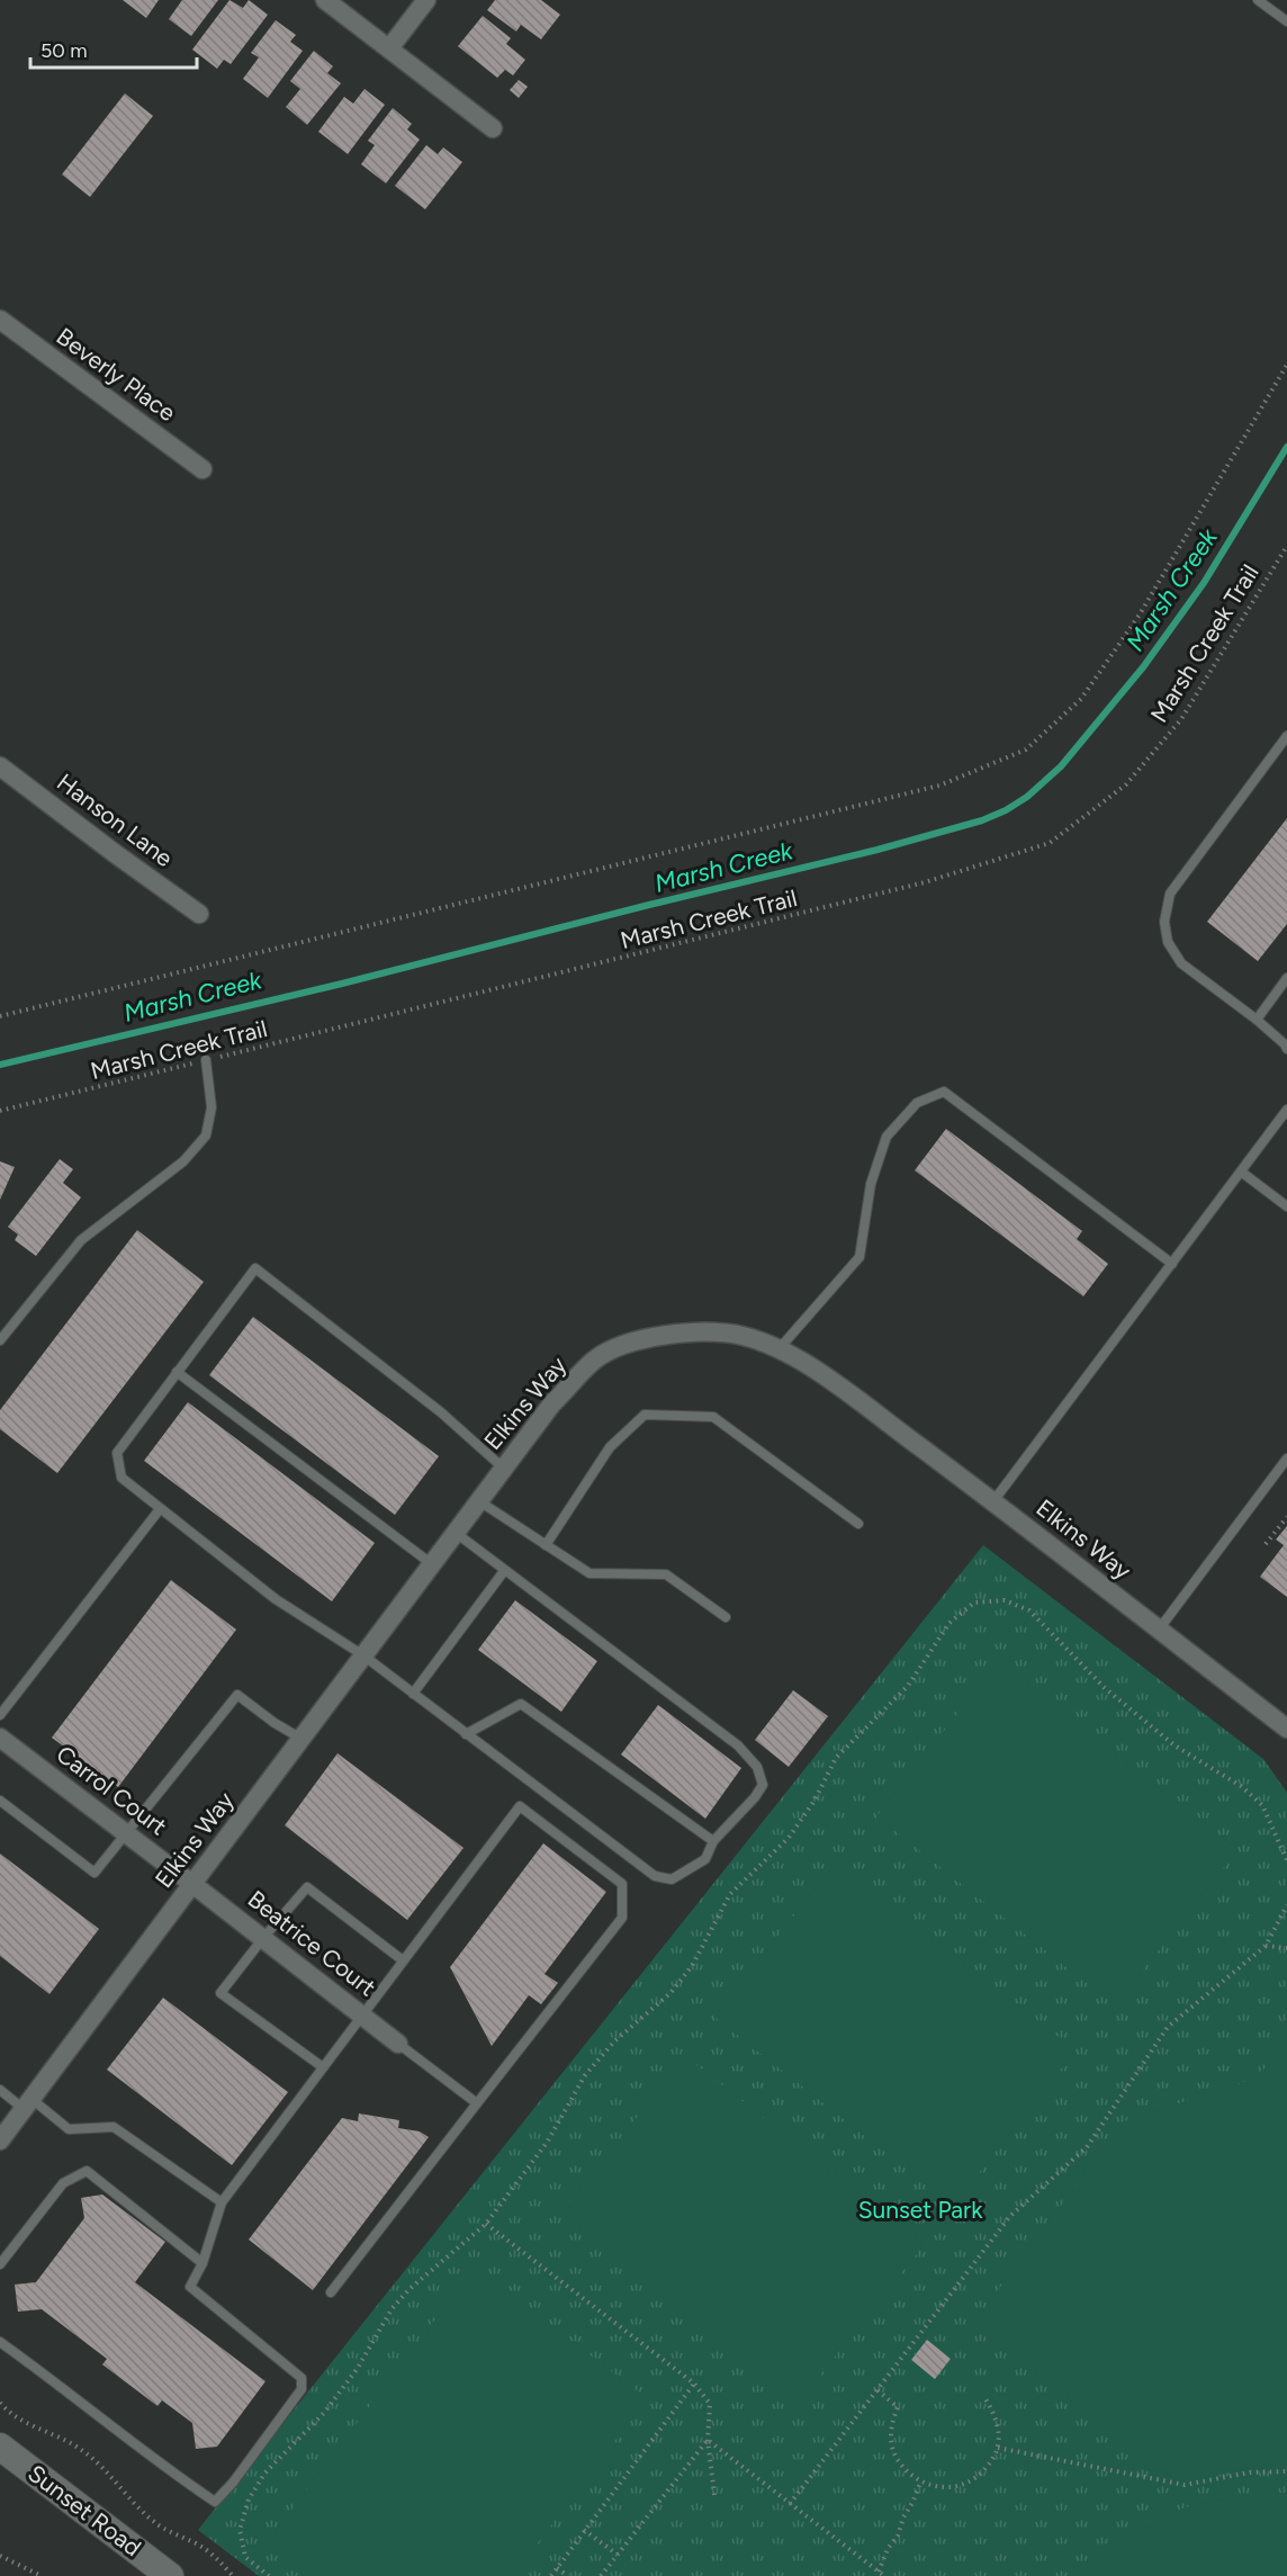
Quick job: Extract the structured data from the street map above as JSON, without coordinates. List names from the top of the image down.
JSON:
{
  "streets": {
    "street": [
      "Beverly Place",
      "Hanson Lane",
      "Elkins Way",
      "Carrol Court",
      "Beatrice Court",
      "Sunset Road"
    ],
    "path": ["Marsh Creek Trail"]
  },
  "crossings": [
    ["Elkins Way", "Carrol Court"],
    ["Elkins Way", "Beatrice Court"],
    ["Carrol Court", "Beatrice Court"]
  ],
  "water": ["Marsh Creek"],
  "parks": ["Sunset Park"],
  "scale_bar": "50 m"
}
